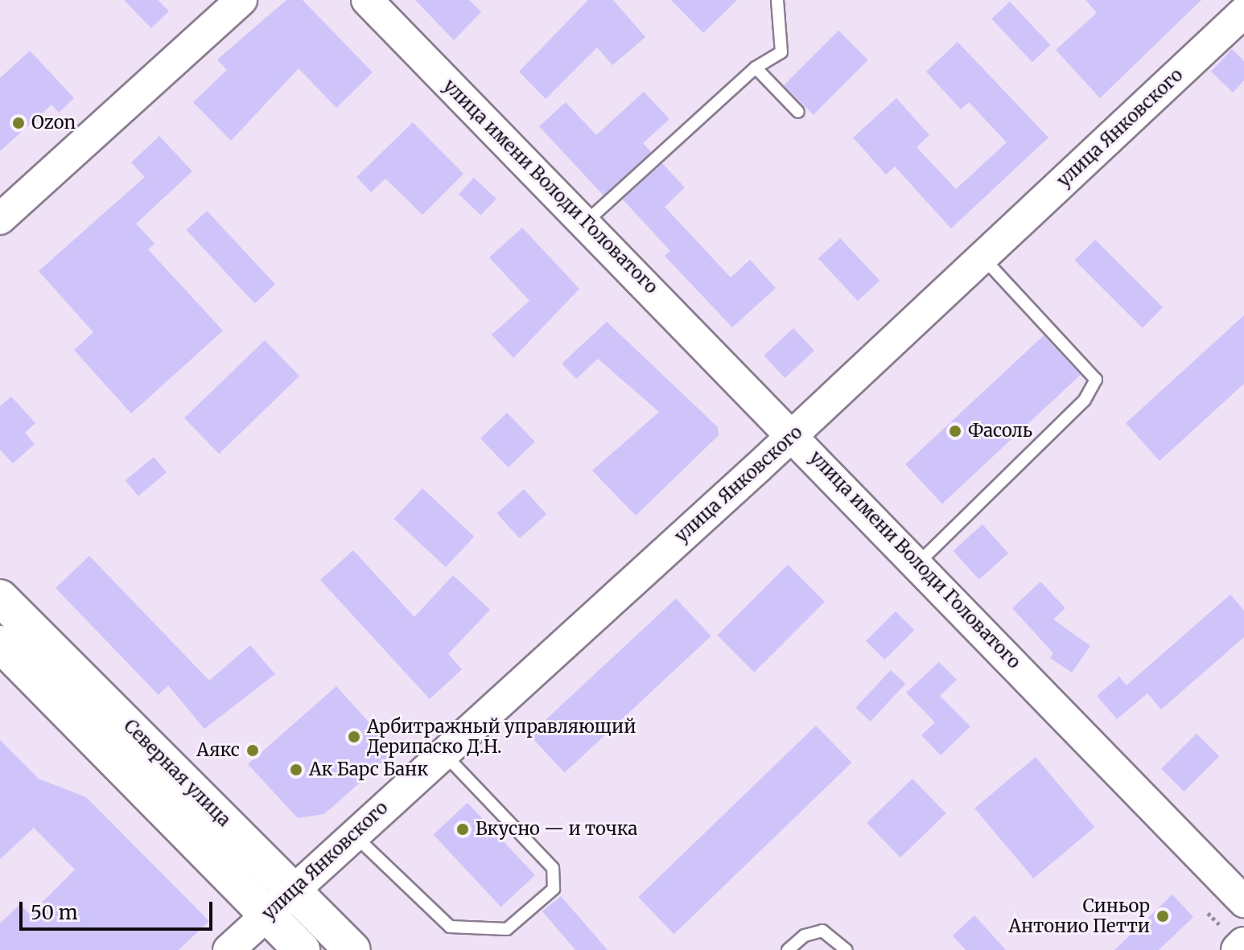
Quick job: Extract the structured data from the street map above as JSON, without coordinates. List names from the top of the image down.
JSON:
{
  "streets": {
    "main road": ["Северная улица"],
    "street": ["улица Янковского", "улица имени Володи Головатого"]
  },
  "crossings": [
    ["улица Янковского", "улица имени Володи Головатого"],
    ["улица Янковского", "Северная улица"]
  ],
  "places": [
    "Ozon",
    "Фасоль",
    "Арбитражный управляющий Дерипаско Д.Н.",
    "Аякс",
    "Ак Барс Банк",
    "Вкусно — и точка",
    "Синьор Антонио Петти"
  ],
  "scale_bar": "50 m"
}
